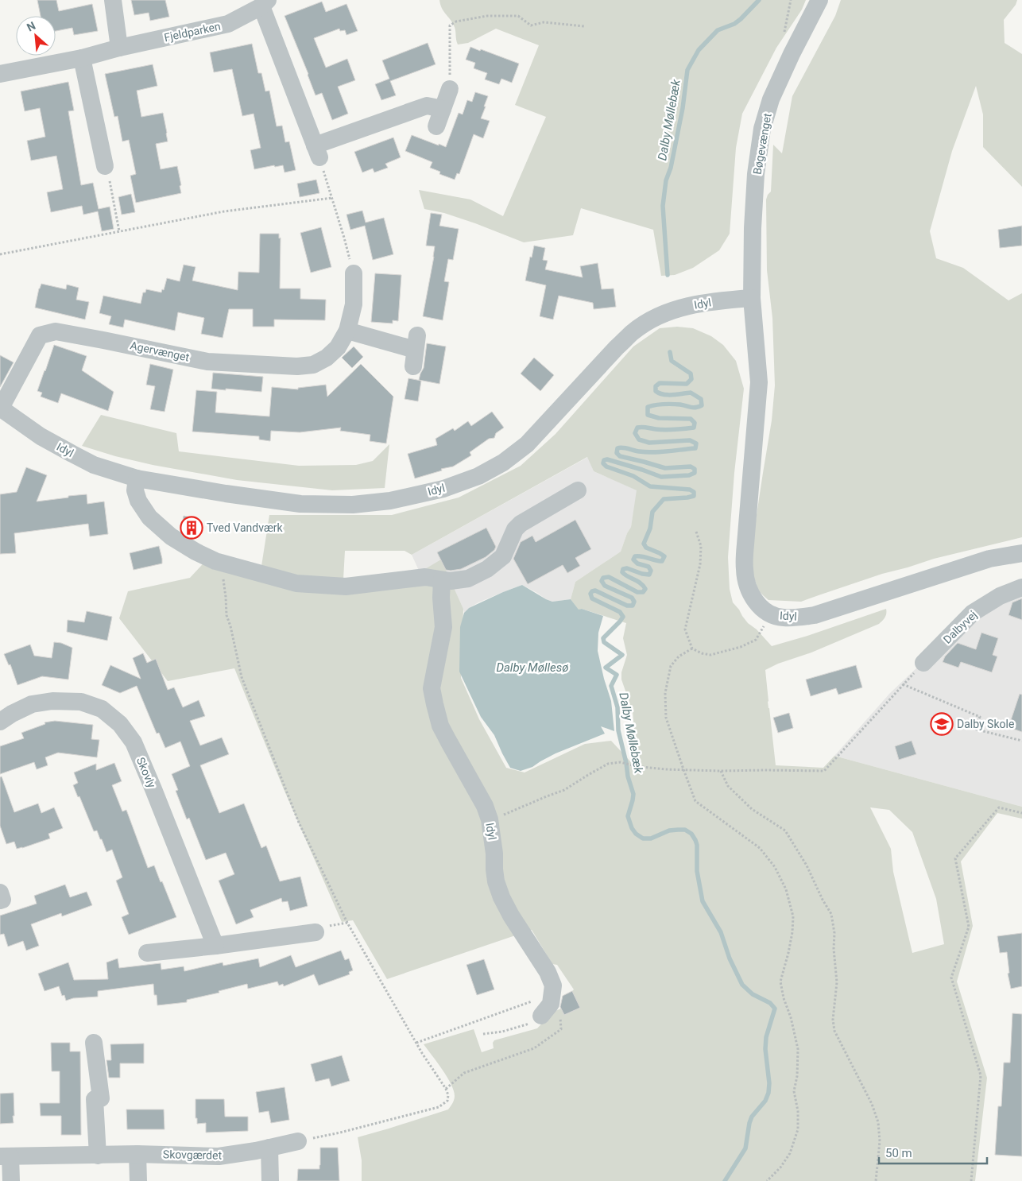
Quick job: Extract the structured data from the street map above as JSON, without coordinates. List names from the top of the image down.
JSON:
{
  "streets": {
    "street": [
      "Fjeldparken",
      "Bøgevænget",
      "Idyl",
      "Agervænget",
      "Dalbyvej",
      "Skovly",
      "Skovgærdet"
    ]
  },
  "crossings": [
    ["Bøgevænget", "Idyl"],
    ["Idyl", "Agervænget"]
  ],
  "water": ["Dalby Møllebæk", "Dalby Møllesø"],
  "places": {
    "building": ["Tved Vandværk"],
    "school or university": ["Dalby Skole"]
  },
  "scale_bar": "50 m",
  "north": "top left"
}
